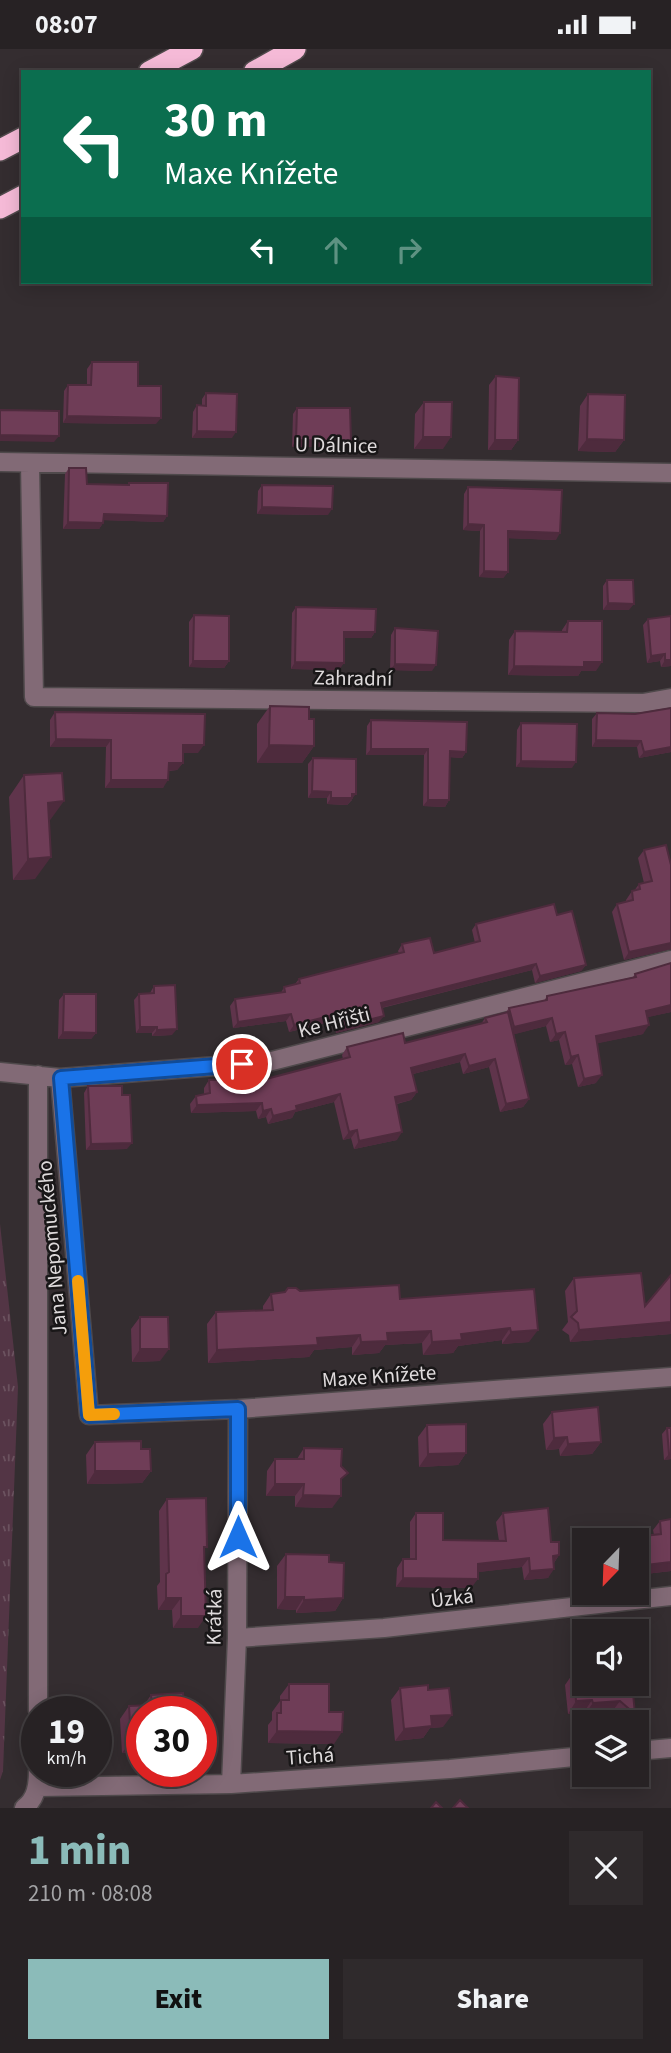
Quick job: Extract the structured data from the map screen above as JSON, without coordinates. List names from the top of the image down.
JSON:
{
  "streets": {
    "street": [
      "U Dálnice",
      "Zahradní",
      "Ke Hřišti",
      "Jana Nepomuckého",
      "Maxe Knížete",
      "Úzká",
      "Krátká",
      "Tichá"
    ]
  },
  "crossings": [
    ["U Dálnice", "Zahradní"],
    ["Ke Hřišti", "Jana Nepomuckého"],
    ["Jana Nepomuckého", "Maxe Knížete"],
    ["Maxe Knížete", "Krátká"],
    ["Úzká", "Krátká"],
    ["Krátká", "Tichá"]
  ],
  "north": "bottom left",
  "page": {
    "status": "08:07",
    "turn": ["30 m", "Maxe Knížete"],
    "speed": "19 km/h",
    "limit": "30",
    "heading": ["1 min", "210 m · 08:08"],
    "buttons": ["Exit", "Share"]
  }
}
